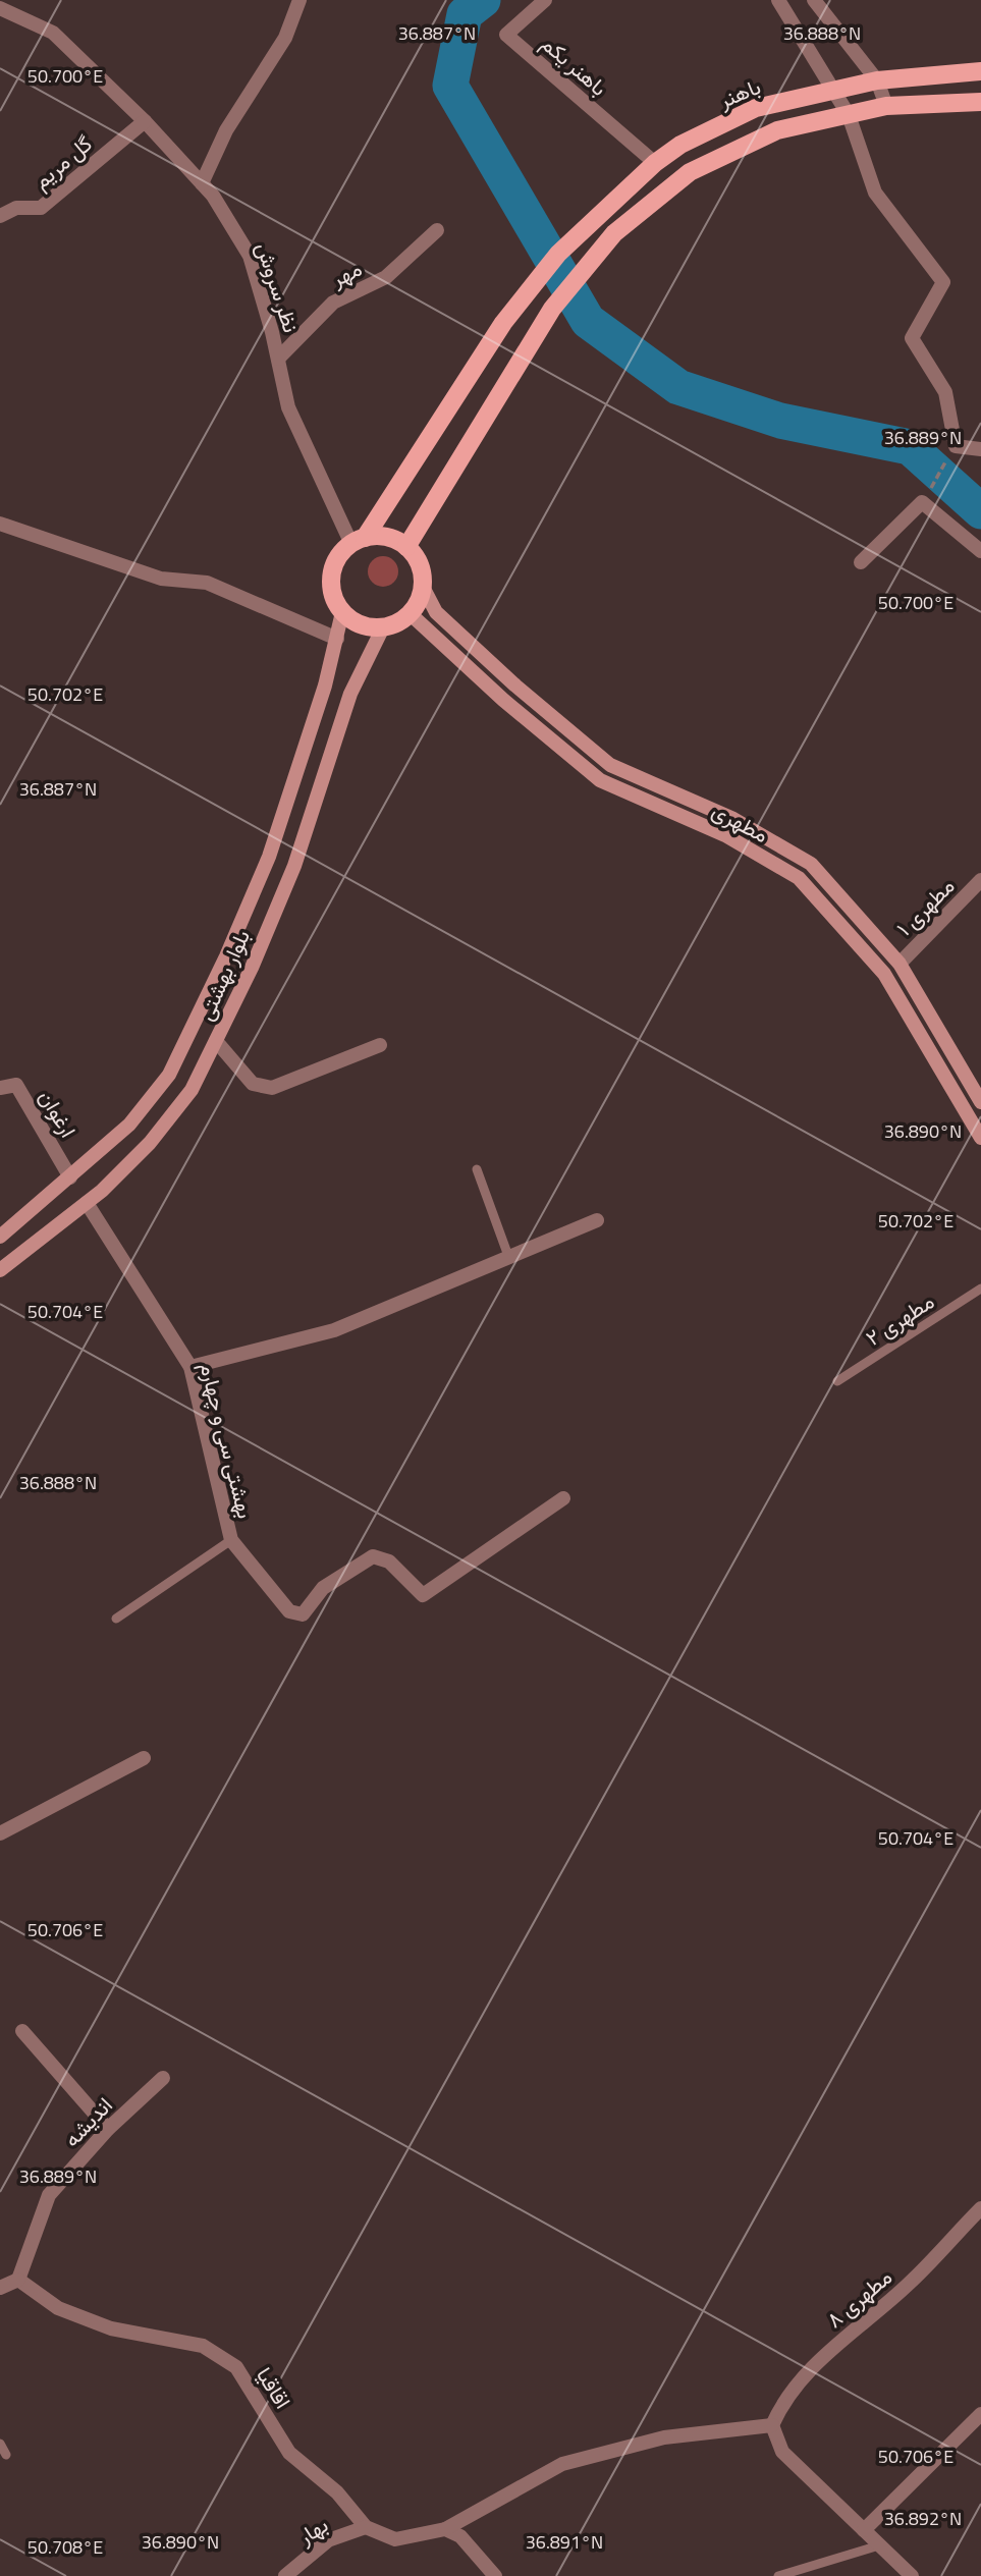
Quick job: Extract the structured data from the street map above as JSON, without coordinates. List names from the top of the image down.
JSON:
{
  "streets": {
    "main road": ["باهنر", "مطهری", "بلوار بهشتی"],
    "street": [
      "باهنر یکم",
      "گل مریم",
      "مهر",
      "نظر سروش",
      "مطهری ۱",
      "ارغوان",
      "بهشتی سی و چهارم",
      "اندیشه",
      "مطهری ۸",
      "اقاقیا",
      "بهار"
    ],
    "lane": ["مطهری ۲"]
  },
  "crossings": [
    ["باهنر یکم", "باهنر"],
    ["باهنر", "نظر سروش"],
    ["باهنر", "مطهری"],
    ["باهنر", "بلوار بهشتی"],
    ["گل مریم", "نظر سروش"],
    ["مهر", "نظر سروش"],
    ["نظر سروش", "مطهری"],
    ["نظر سروش", "بلوار بهشتی"],
    ["مطهری", "مطهری ۱"],
    ["مطهری", "بلوار بهشتی"],
    ["بلوار بهشتی", "ارغوان"],
    ["بلوار بهشتی", "بهشتی سی و چهارم"],
    ["اندیشه", "اقاقیا"],
    ["اقاقیا", "بهار"]
  ],
  "coordinates": [
    "36.887°N",
    "36.888°N",
    "50.700°E",
    "36.889°N",
    "50.702°E",
    "36.890°N",
    "50.704°E",
    "50.706°E",
    "36.892°N",
    "36.891°N",
    "50.708°E"
  ]
}
